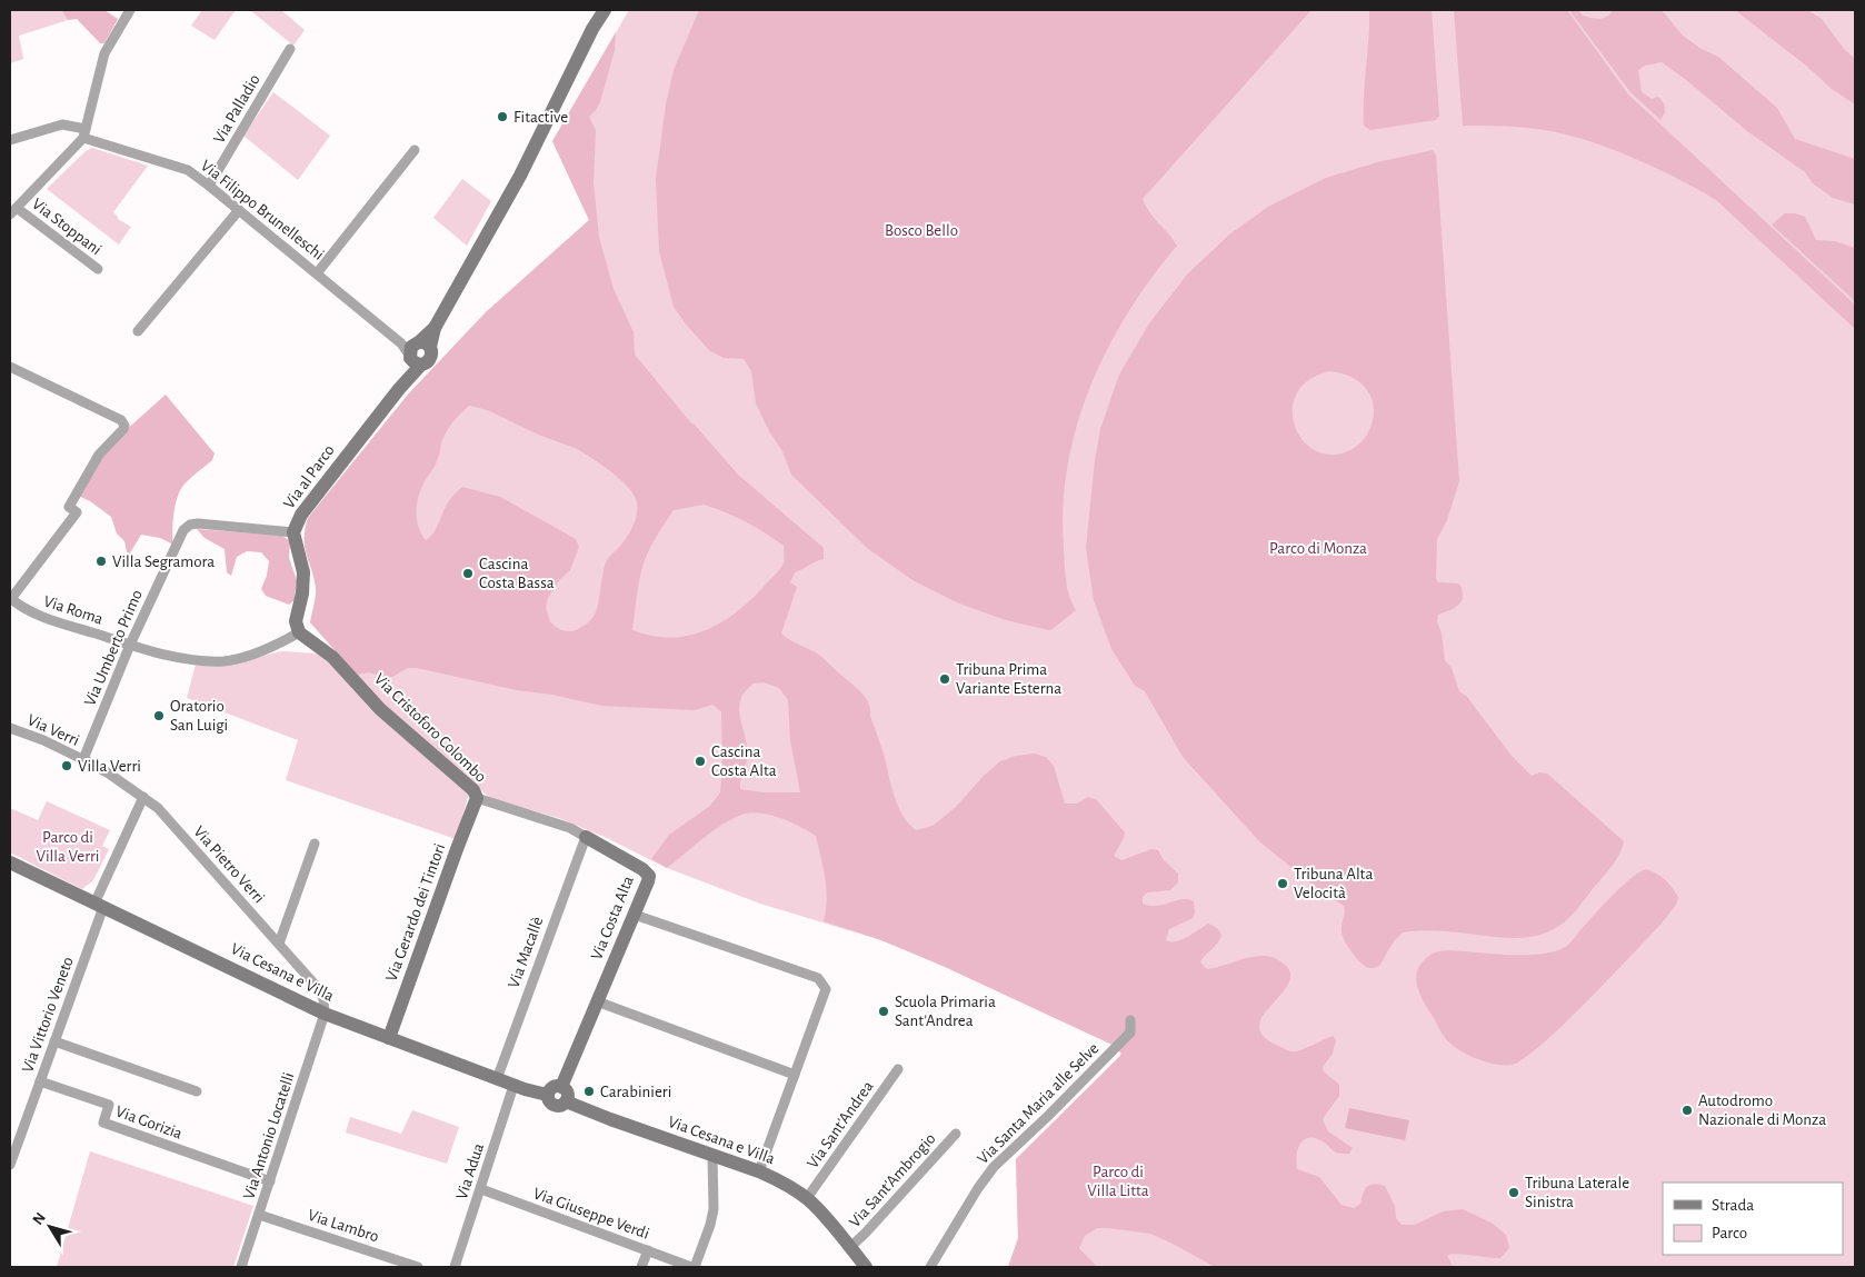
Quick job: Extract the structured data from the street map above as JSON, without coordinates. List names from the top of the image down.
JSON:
{
  "streets": {
    "street": [
      "Via Palladio",
      "Via Filippo Brunelleschi",
      "Via Stoppani",
      "Via al Parco",
      "Via Roma",
      "Via Umberto Primo",
      "Via Cristoforo Colombo",
      "Via Verri",
      "Via Pietro Verri",
      "Via Gerardo dei Tintori",
      "Via Costa Alta",
      "Via Macallè",
      "Via Cesana e Villa",
      "Via Vittorio Veneto",
      "Via Santa Maria alle Selve",
      "Via Gorizia",
      "Via Sant'Andrea",
      "Via Antonio Locatelli",
      "Via Adua",
      "Via Sant'Ambrogio",
      "Via Giuseppe Verdi",
      "Via Lambro"
    ]
  },
  "crossings": [
    ["Via Palladio", "Via Filippo Brunelleschi"],
    ["Via Filippo Brunelleschi", "Via al Parco"],
    ["Via al Parco", "Via Umberto Primo"],
    ["Via al Parco", "Via Cristoforo Colombo"],
    ["Via Roma", "Via Umberto Primo"],
    ["Via Umberto Primo", "Via Verri"],
    ["Via Umberto Primo", "Via Pietro Verri"],
    ["Via Cristoforo Colombo", "Via Gerardo dei Tintori"],
    ["Via Cristoforo Colombo", "Via Costa Alta"],
    ["Via Verri", "Via Pietro Verri"],
    ["Via Pietro Verri", "Via Cesana e Villa"],
    ["Via Pietro Verri", "Via Vittorio Veneto"],
    ["Via Pietro Verri", "Via Antonio Locatelli"],
    ["Via Gerardo dei Tintori", "Via Costa Alta"],
    ["Via Gerardo dei Tintori", "Via Cesana e Villa"],
    ["Via Costa Alta", "Via Macallè"],
    ["Via Costa Alta", "Via Cesana e Villa"],
    ["Via Macallè", "Via Cesana e Villa"],
    ["Via Cesana e Villa", "Via Vittorio Veneto"],
    ["Via Cesana e Villa", "Via Sant'Andrea"],
    ["Via Cesana e Villa", "Via Antonio Locatelli"],
    ["Via Cesana e Villa", "Via Adua"],
    ["Via Cesana e Villa", "Via Sant'Ambrogio"],
    ["Via Vittorio Veneto", "Via Gorizia"],
    ["Via Gorizia", "Via Antonio Locatelli"],
    ["Via Antonio Locatelli", "Via Lambro"],
    ["Via Adua", "Via Giuseppe Verdi"]
  ],
  "parks": [
    "Bosco Bello",
    "Parco di Monza",
    "Parco di Villa Verri",
    "Parco di Villa Litta"
  ],
  "places": [
    "Fitactive",
    "Villa Segramora",
    "Cascina Costa Bassa",
    "Tribuna Prima Variante Esterna",
    "Oratorio San Luigi",
    "Cascina Costa Alta",
    "Villa Verri",
    "Tribuna Alta Velocità",
    "Scuola Primaria Sant'Andrea",
    "Carabinieri",
    "Autodromo Nazionale di Monza",
    "Tribuna Laterale Sinistra"
  ],
  "legend": ["Strada", "Parco"],
  "north": "top left"
}
